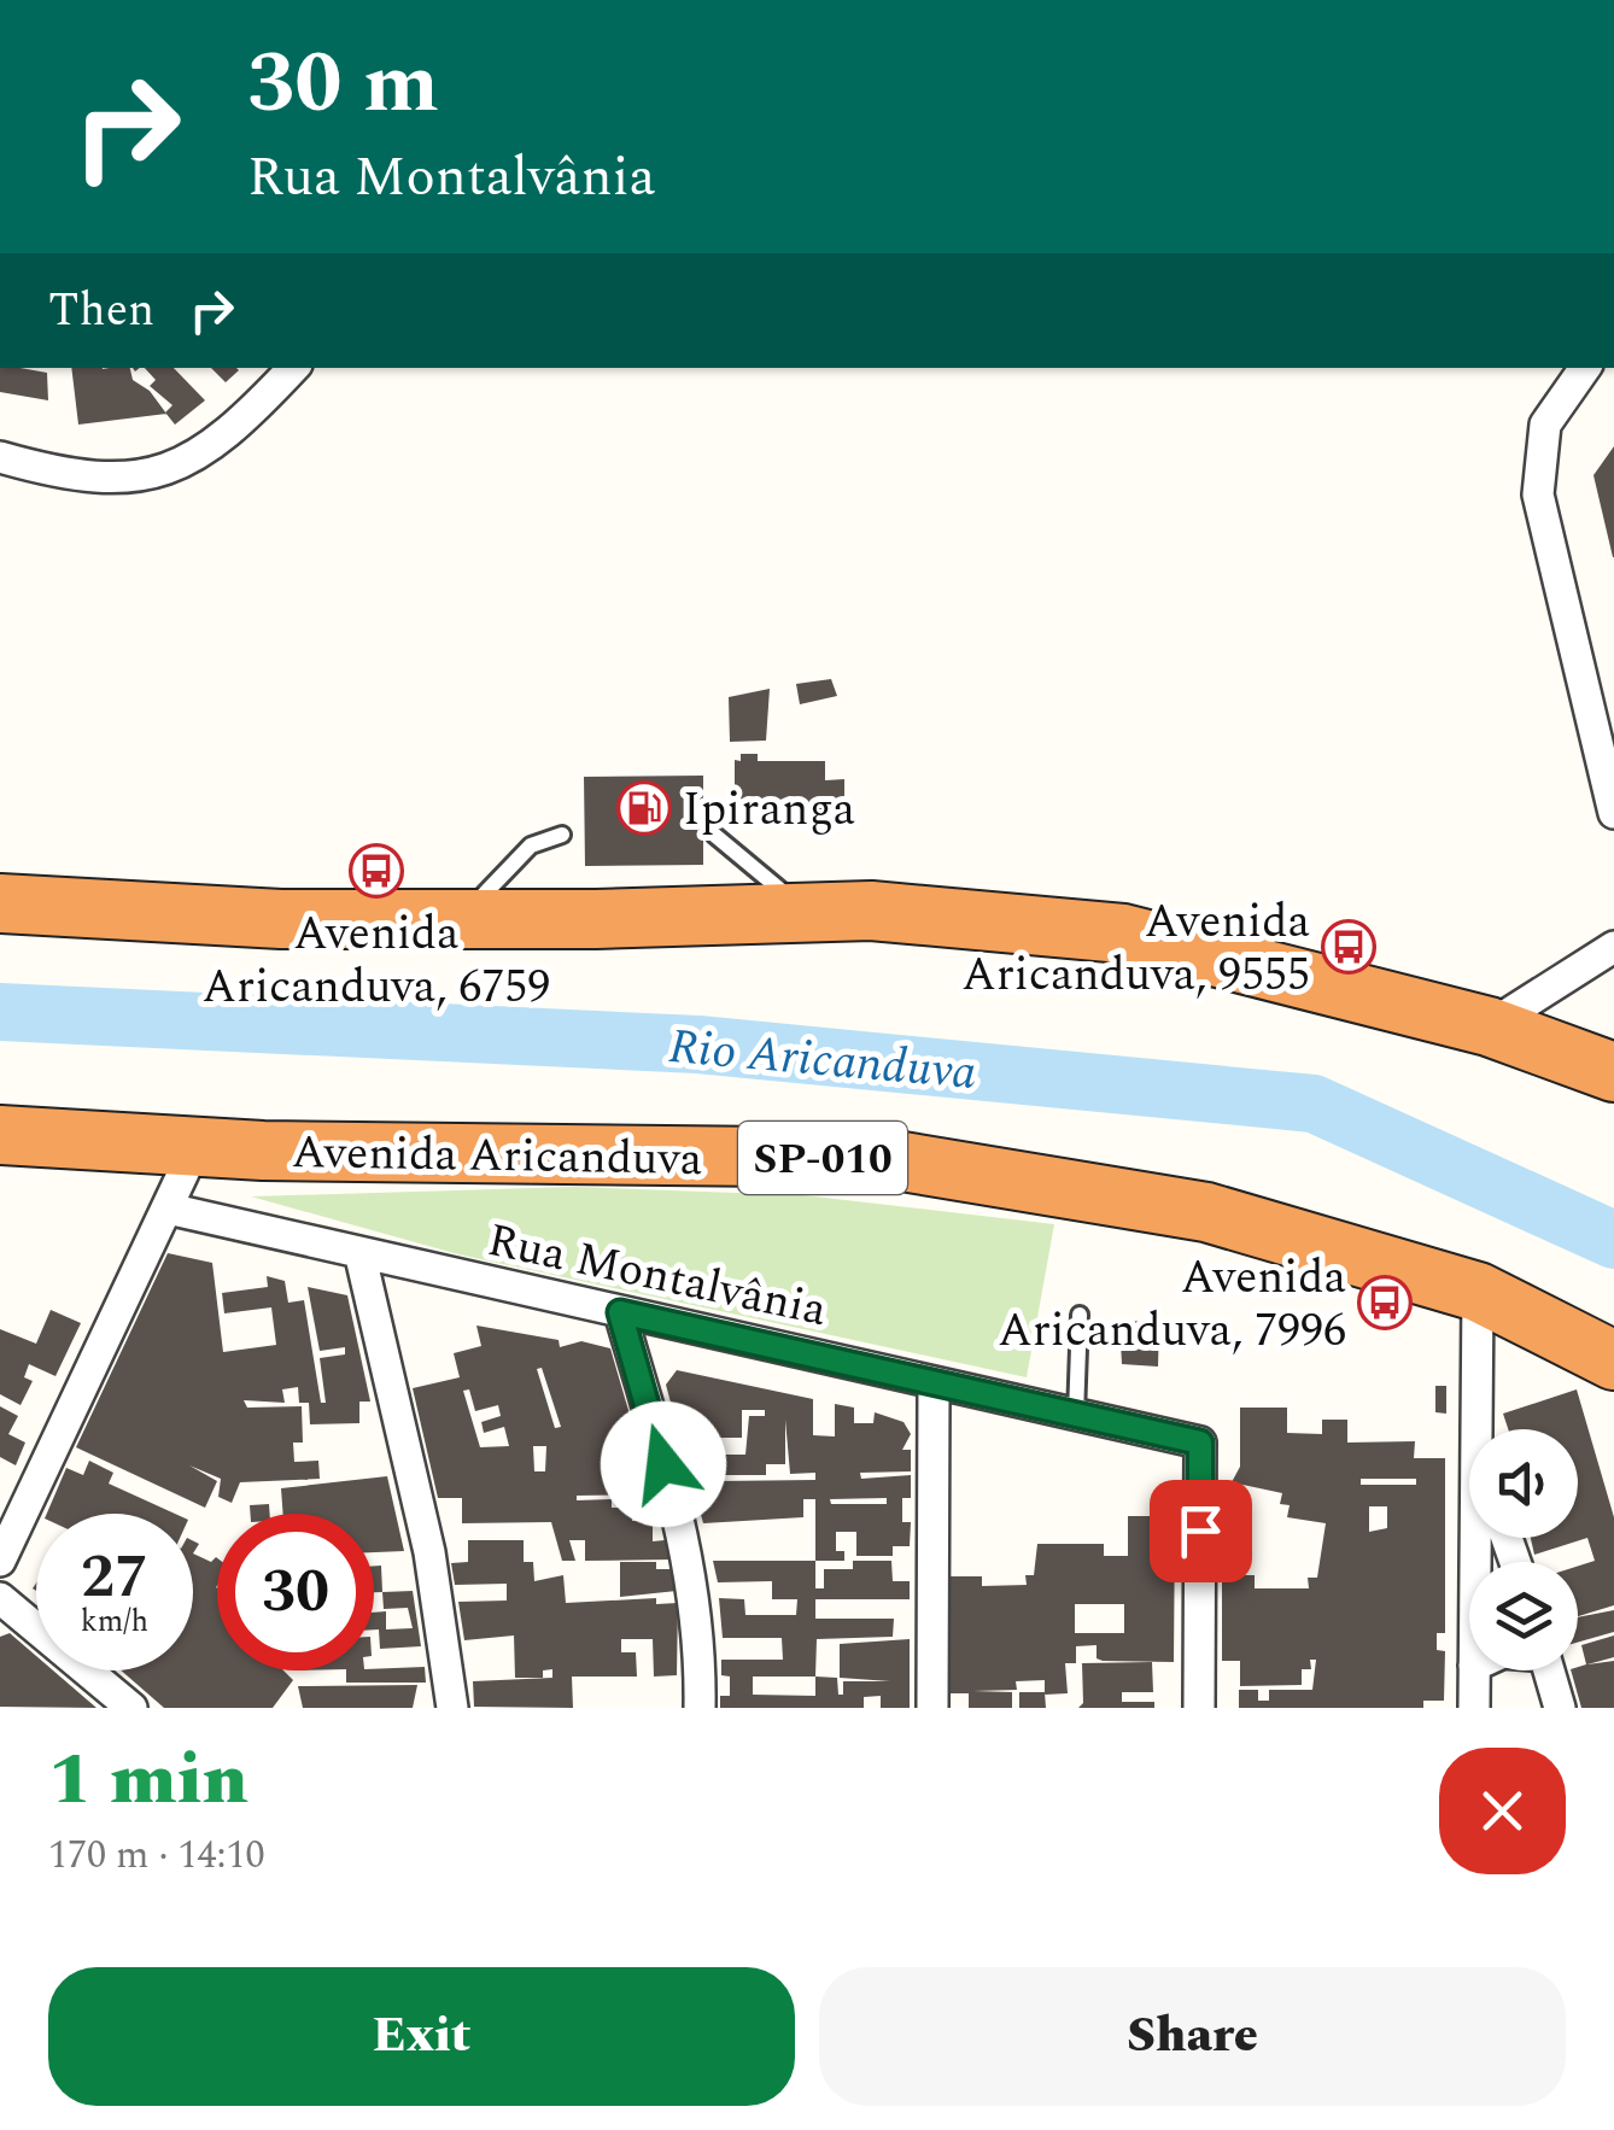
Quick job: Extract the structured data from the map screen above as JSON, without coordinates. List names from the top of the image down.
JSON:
{
  "streets": {
    "highway": ["Avenida Aricanduva", "SP-010"],
    "street": ["Rua Montalvânia"]
  },
  "water": ["Rio Aricanduva"],
  "places": {
    "fuel station": ["Ipiranga"],
    "bus stop": ["Avenida Aricanduva, 6759", "Avenida Aricanduva, 9555", "Avenida Aricanduva, 7996"]
  },
  "page": {
    "turn": ["30 m", "Rua Montalvânia"],
    "then": "Then",
    "speed": "27 km/h",
    "limit": "30",
    "heading": ["1 min", "170 m · 14:10"],
    "buttons": ["Exit", "Share"]
  }
}
